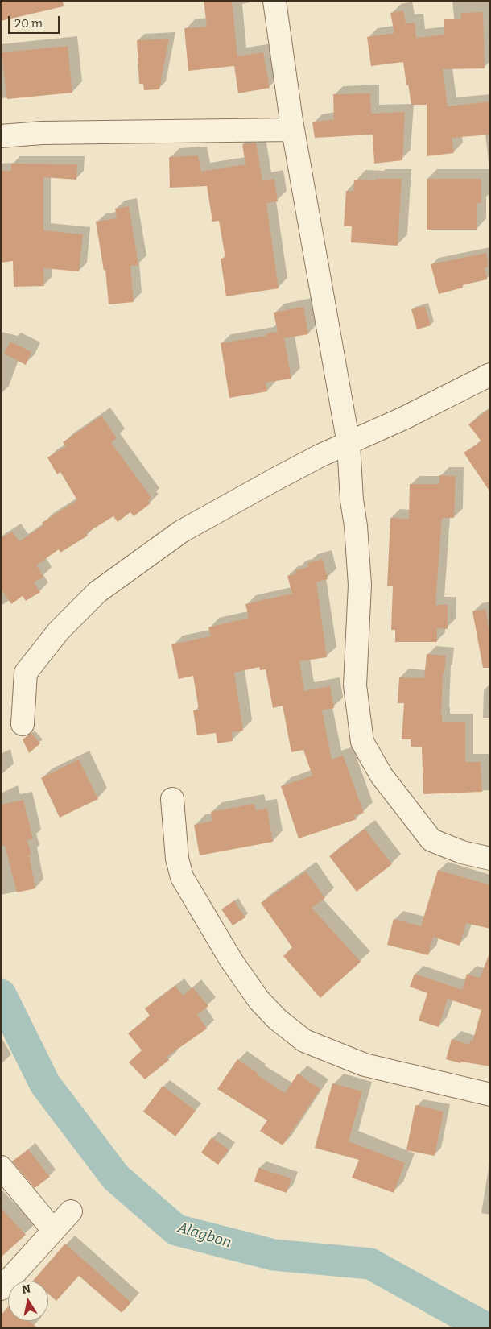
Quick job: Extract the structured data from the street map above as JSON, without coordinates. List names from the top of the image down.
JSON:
{
  "water": ["Alagbon"],
  "scale_bar": "20 m",
  "north": "top"
}
